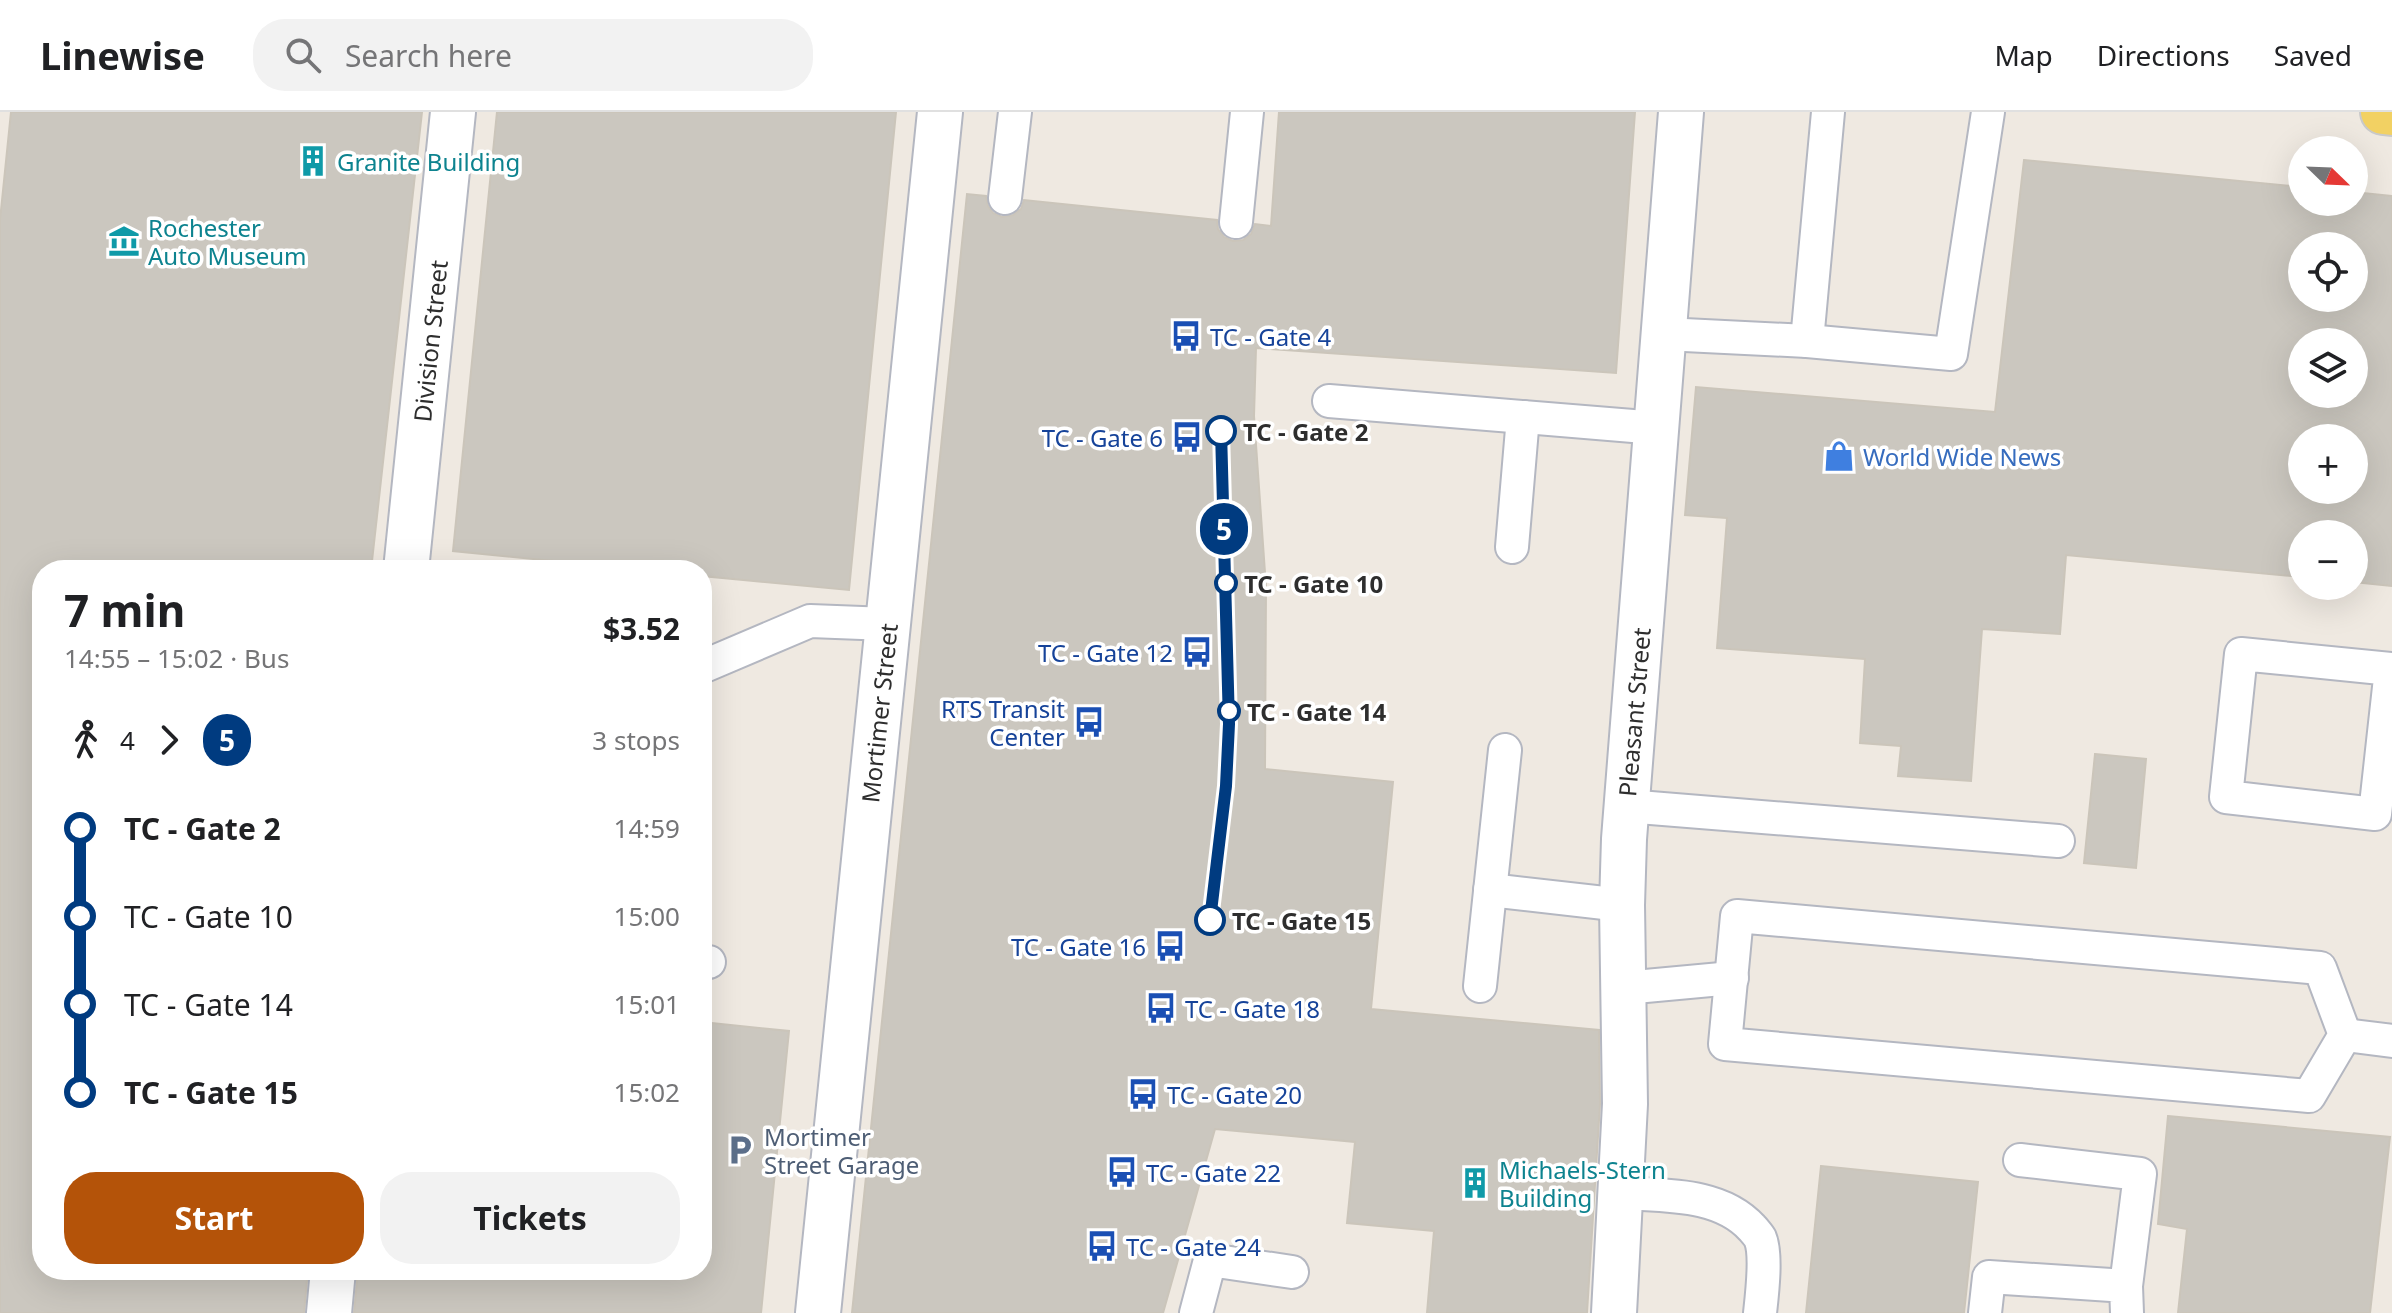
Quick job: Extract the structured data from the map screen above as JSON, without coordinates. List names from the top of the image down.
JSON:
{
  "streets": {
    "street": ["Division Street", "Pleasant Street", "Mortimer Street"]
  },
  "places": {
    "building": ["Granite Building", "Michaels-Stern Building"],
    "museum": ["Rochester Auto Museum"],
    "bus stop": [
      "TC - Gate 4",
      "TC - Gate 6",
      "TC - Gate 12",
      "RTS Transit Center",
      "TC - Gate 16",
      "TC - Gate 18",
      "TC - Gate 20",
      "TC - Gate 22",
      "TC - Gate 24"
    ],
    "other": [
      "TC - Gate 2",
      "TC - Gate 10",
      "TC - Gate 14",
      "TC - Gate 15"
    ],
    "shop": ["World Wide News"],
    "parking": ["Mortimer Street Garage"]
  },
  "lines": ["bus line 5"],
  "north": "bottom right",
  "page": {
    "header": "Linewise",
    "search": "Search here",
    "nav": ["Map", "Directions", "Saved"],
    "on_map": "5",
    "map_buttons": ["+", "−"],
    "heading": ["7 min", "14:55 – 15:02 · Bus", "$3.52"],
    "legs": ["4", "5", "3 stops"],
    "list": [
      {
        "name": "TC - Gate 2",
        "value": "14:59"
      },
      {
        "name": "TC - Gate 10",
        "value": "15:00"
      },
      {
        "name": "TC - Gate 14",
        "value": "15:01"
      },
      {
        "name": "TC - Gate 15",
        "value": "15:02"
      }
    ],
    "buttons": ["Start", "Tickets"]
  }
}
